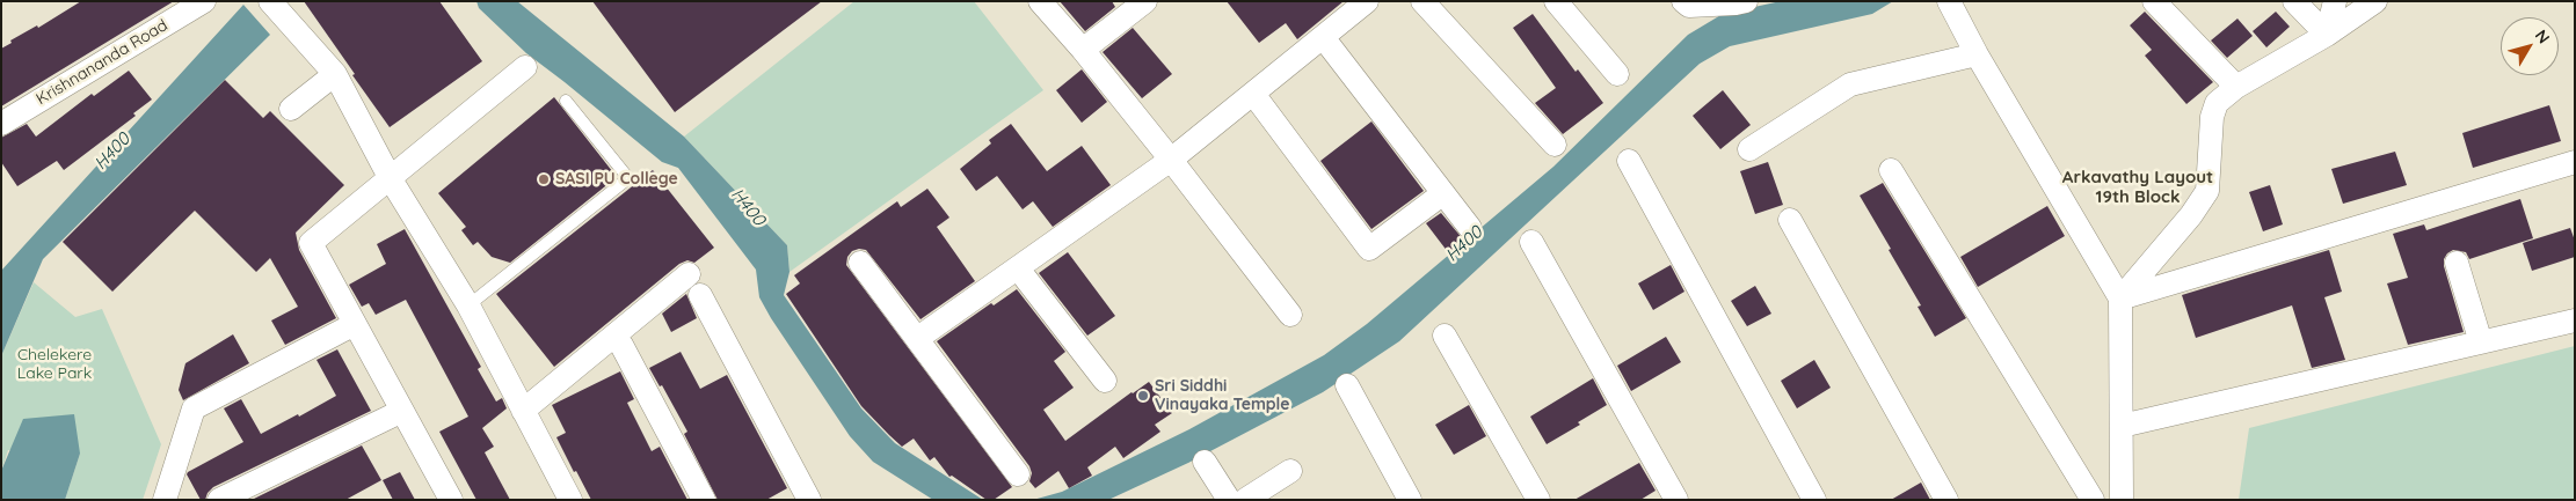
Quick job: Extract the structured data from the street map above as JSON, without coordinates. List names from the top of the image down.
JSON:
{
  "streets": {
    "street": ["Krishnananda Road"]
  },
  "districts": ["Arkavathy Layout 19th Block"],
  "water": ["H400"],
  "parks": ["Chelekere Lake Park"],
  "places": ["SASI PU College", "Sri Siddhi Vinayaka Temple"],
  "north": "top right"
}
